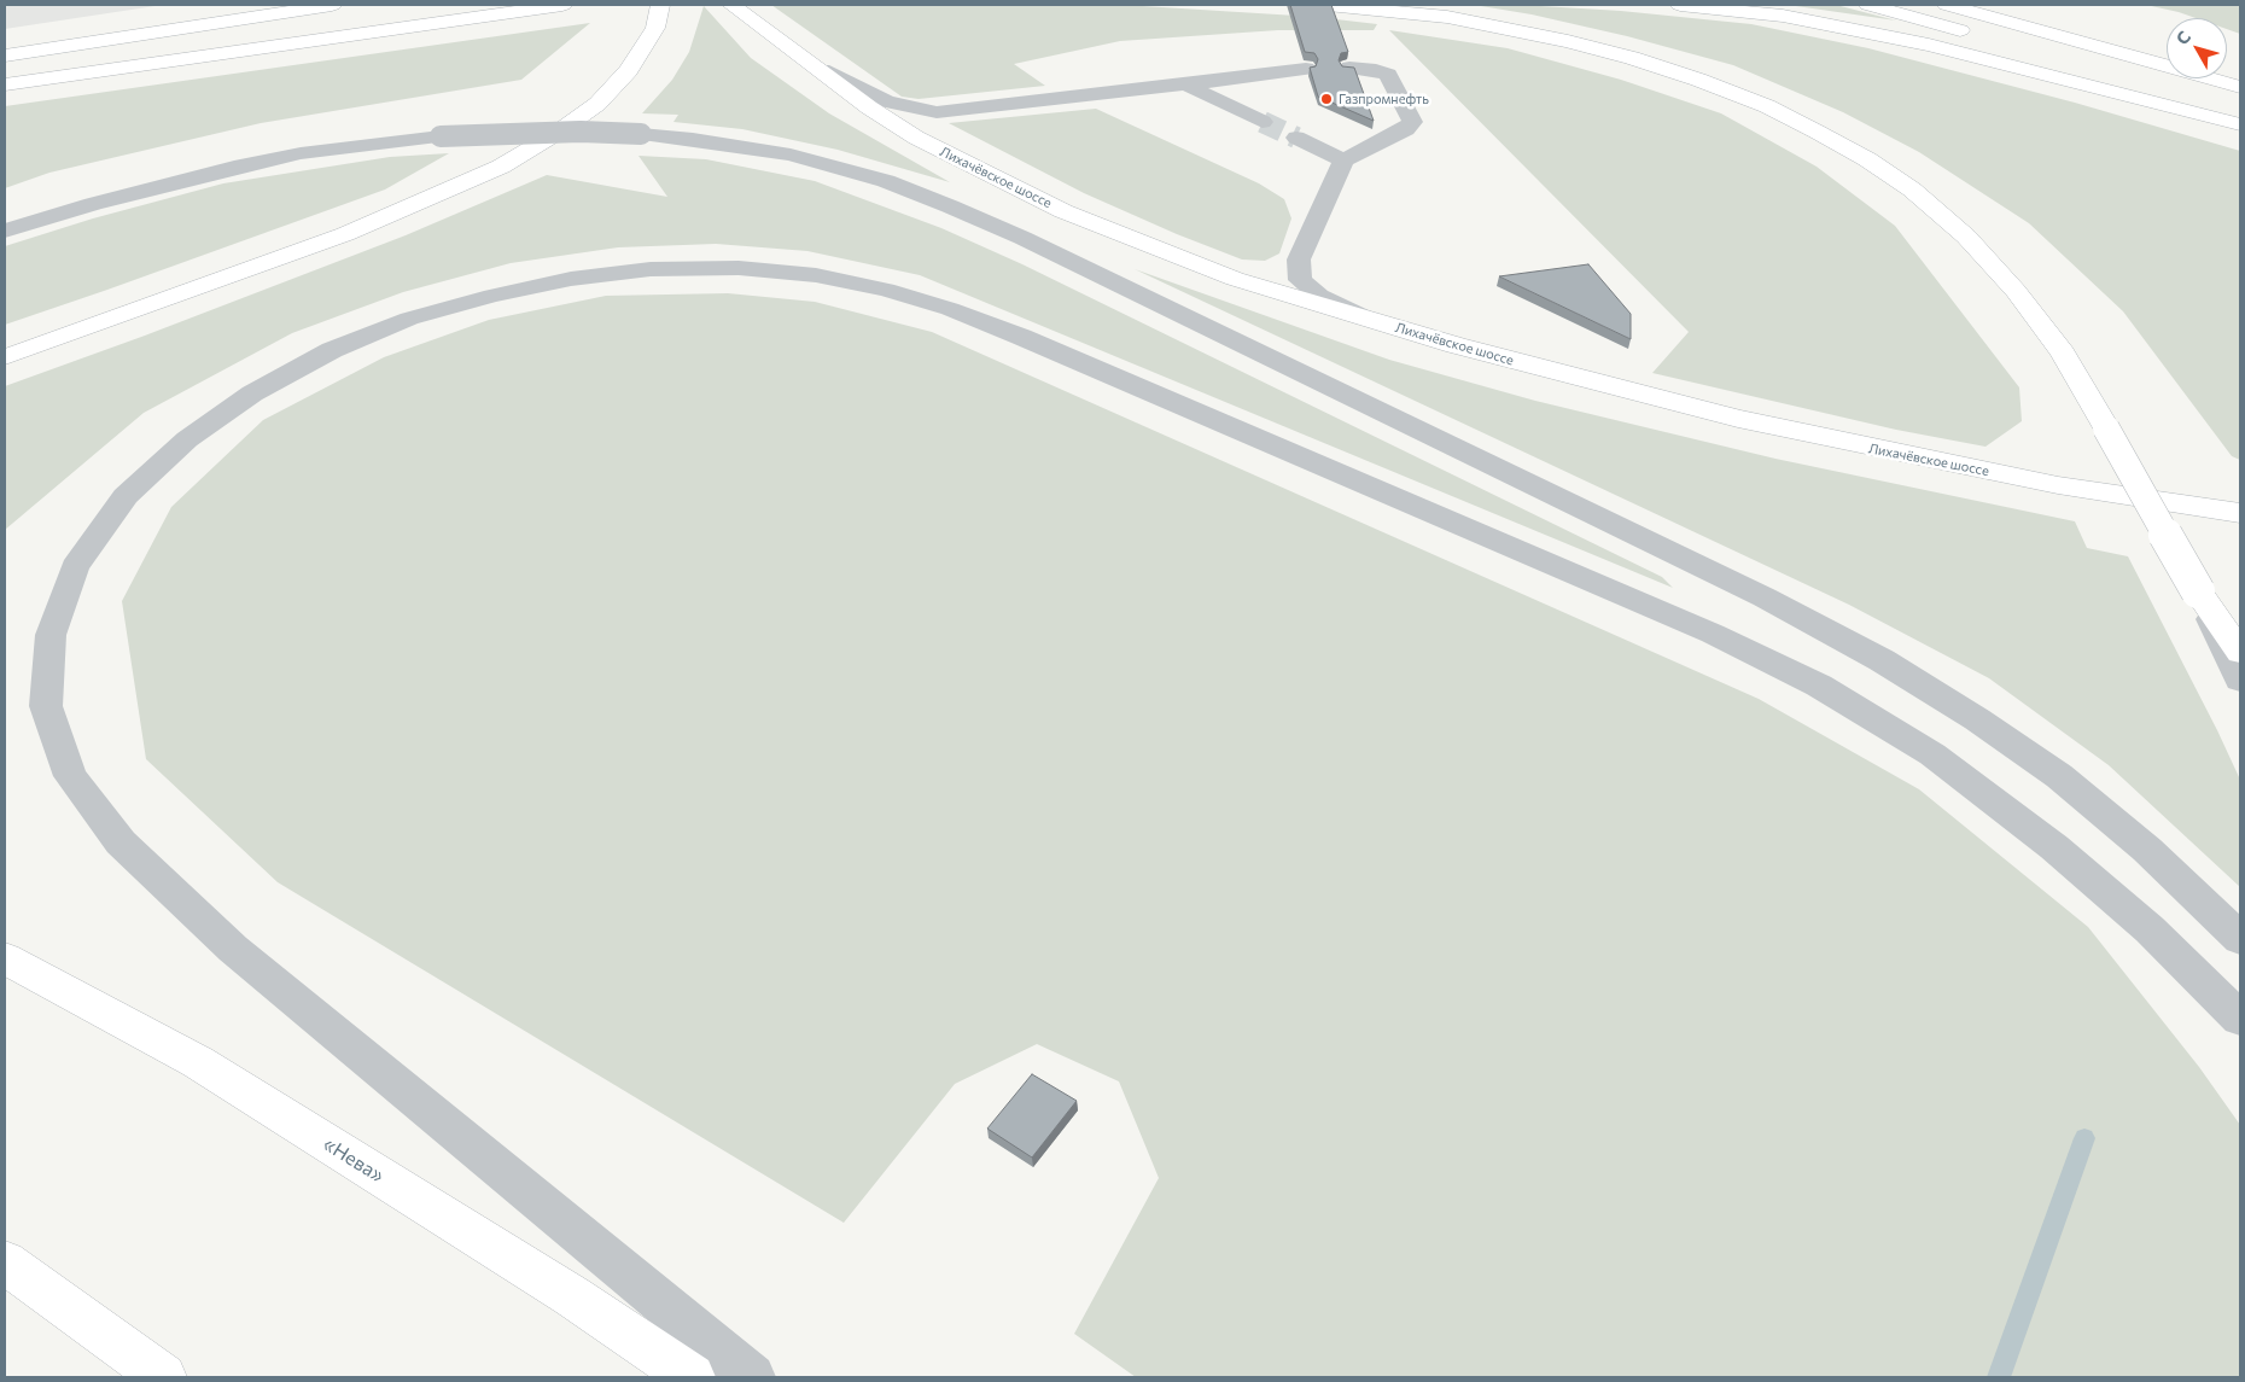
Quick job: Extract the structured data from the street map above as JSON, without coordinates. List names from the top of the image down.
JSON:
{
  "streets": {
    "main road": ["Лихачёвское шоссе", "«Нева»"]
  },
  "places": ["Газпромнефть"],
  "north": "top left"
}
